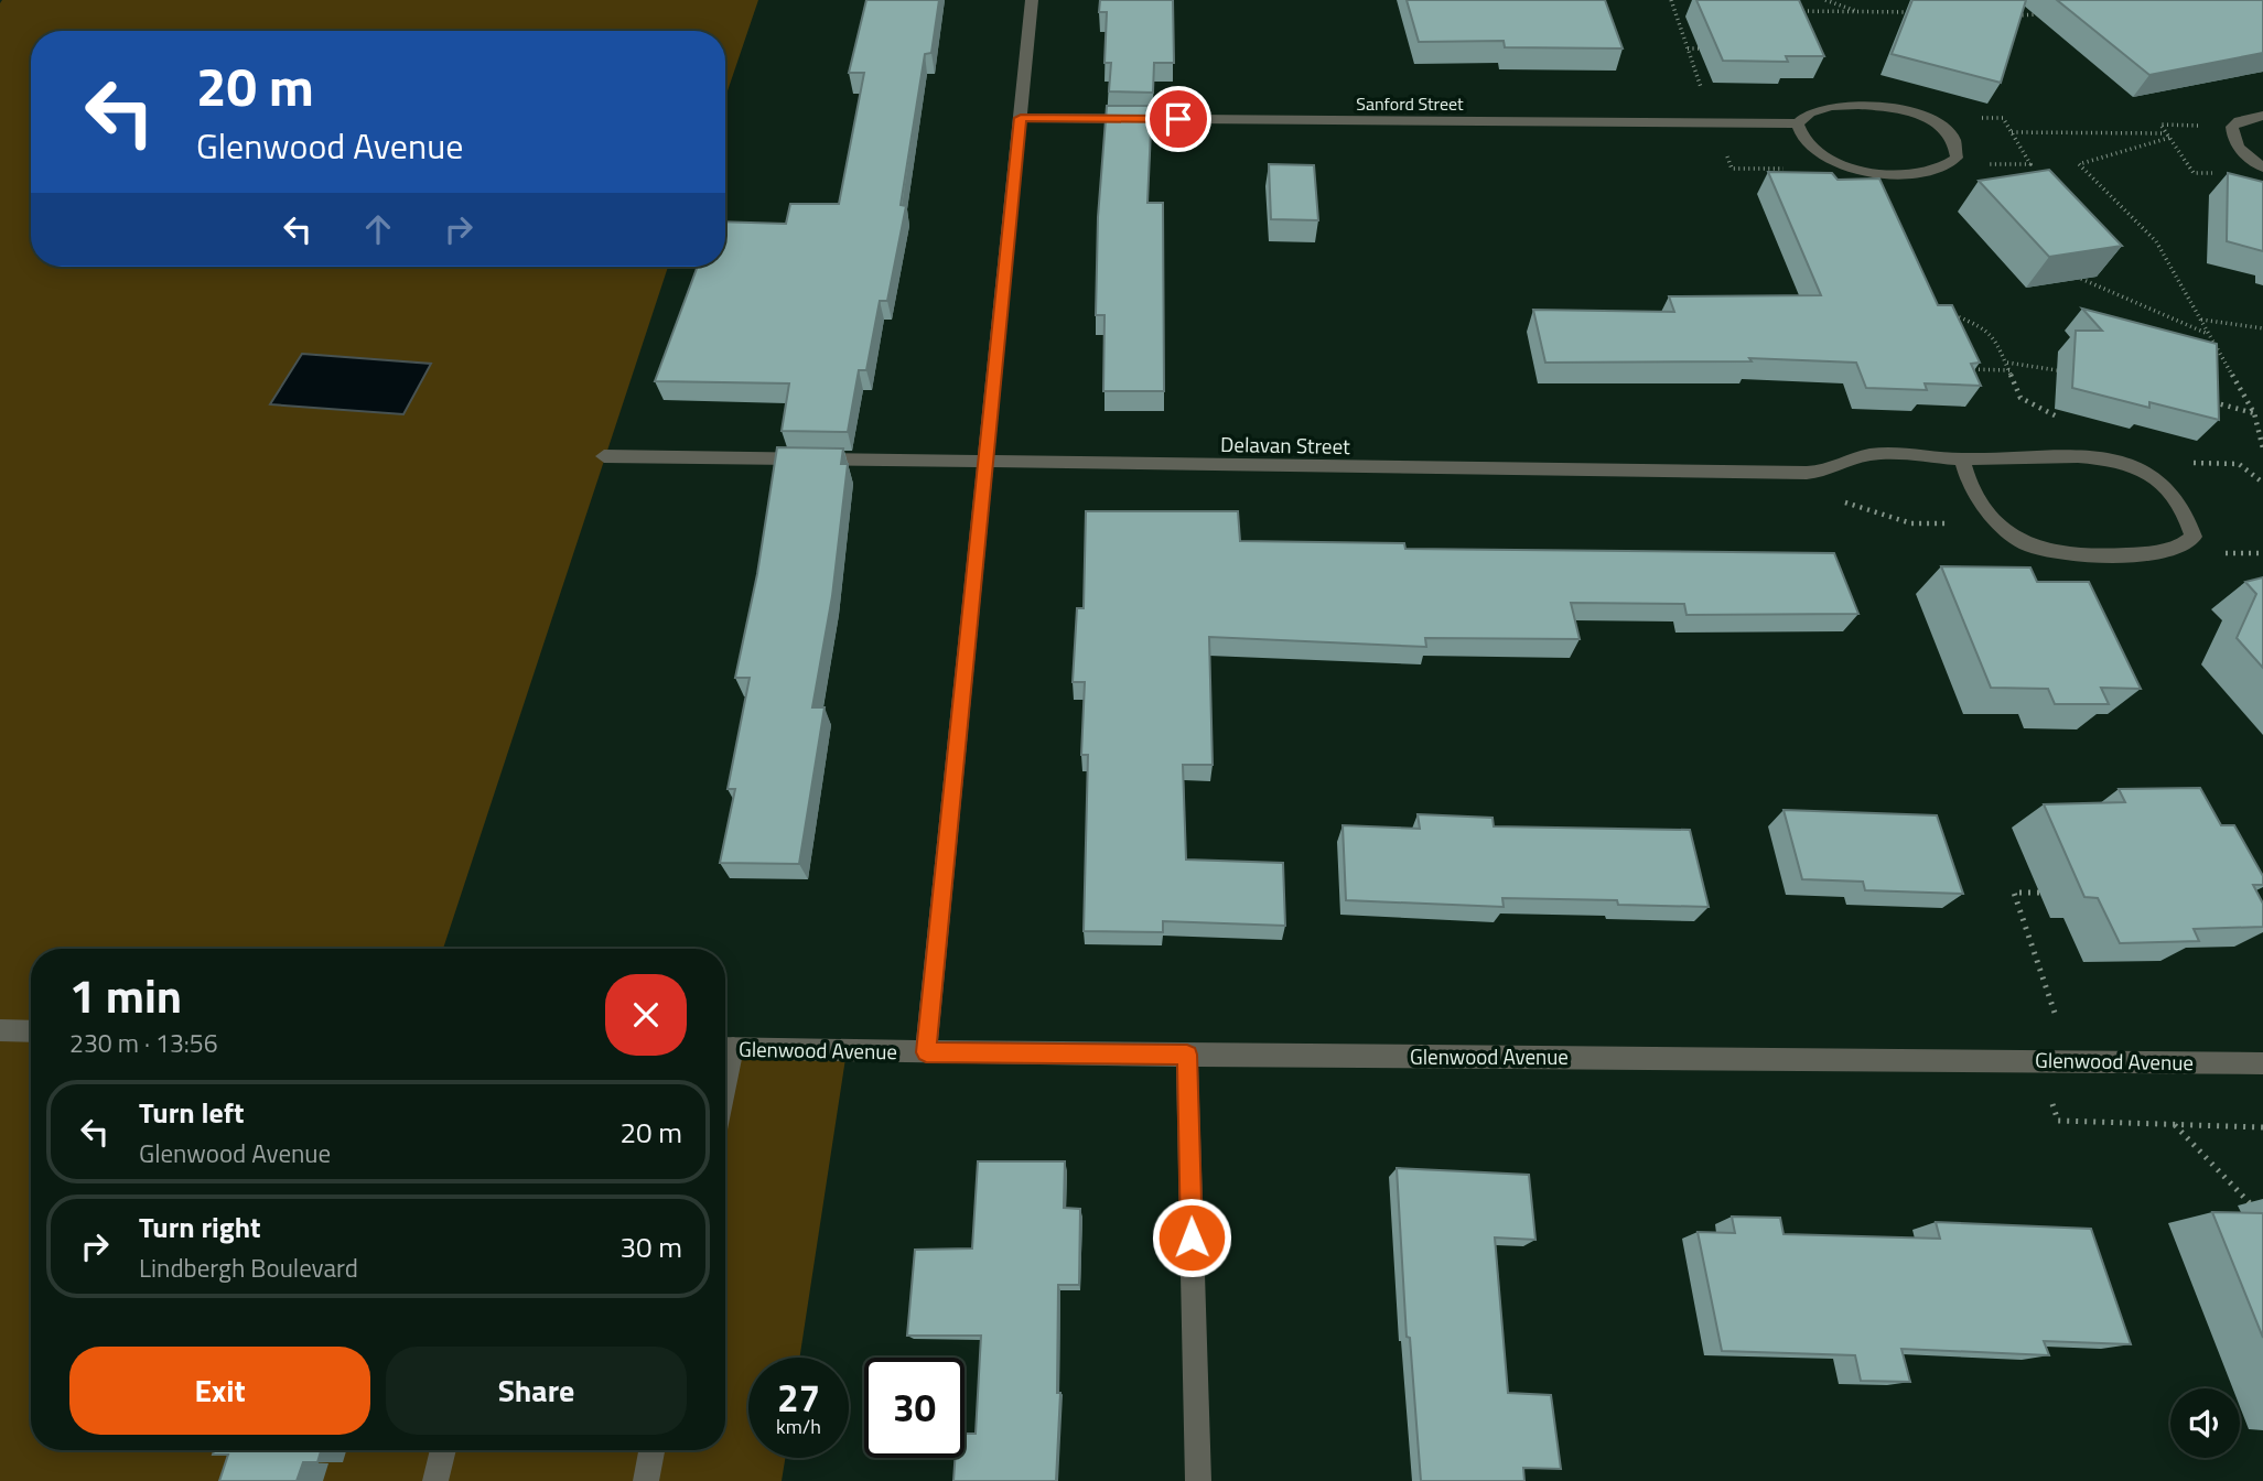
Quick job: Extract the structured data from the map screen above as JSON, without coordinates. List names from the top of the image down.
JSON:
{
  "streets": {
    "street": ["Sanford Street", "Delavan Street", "Glenwood Avenue"]
  },
  "page": {
    "turn": ["20 m", "Glenwood Avenue"],
    "heading": ["1 min", "230 m · 13:56"],
    "list": [
      {
        "name": "Turn left",
        "note": "Glenwood Avenue",
        "value": "20 m"
      },
      {
        "name": "Turn right",
        "note": "Lindbergh Boulevard",
        "value": "30 m"
      }
    ],
    "buttons": ["Exit", "Share"],
    "speed": "27 km/h",
    "limit": "30"
  }
}
